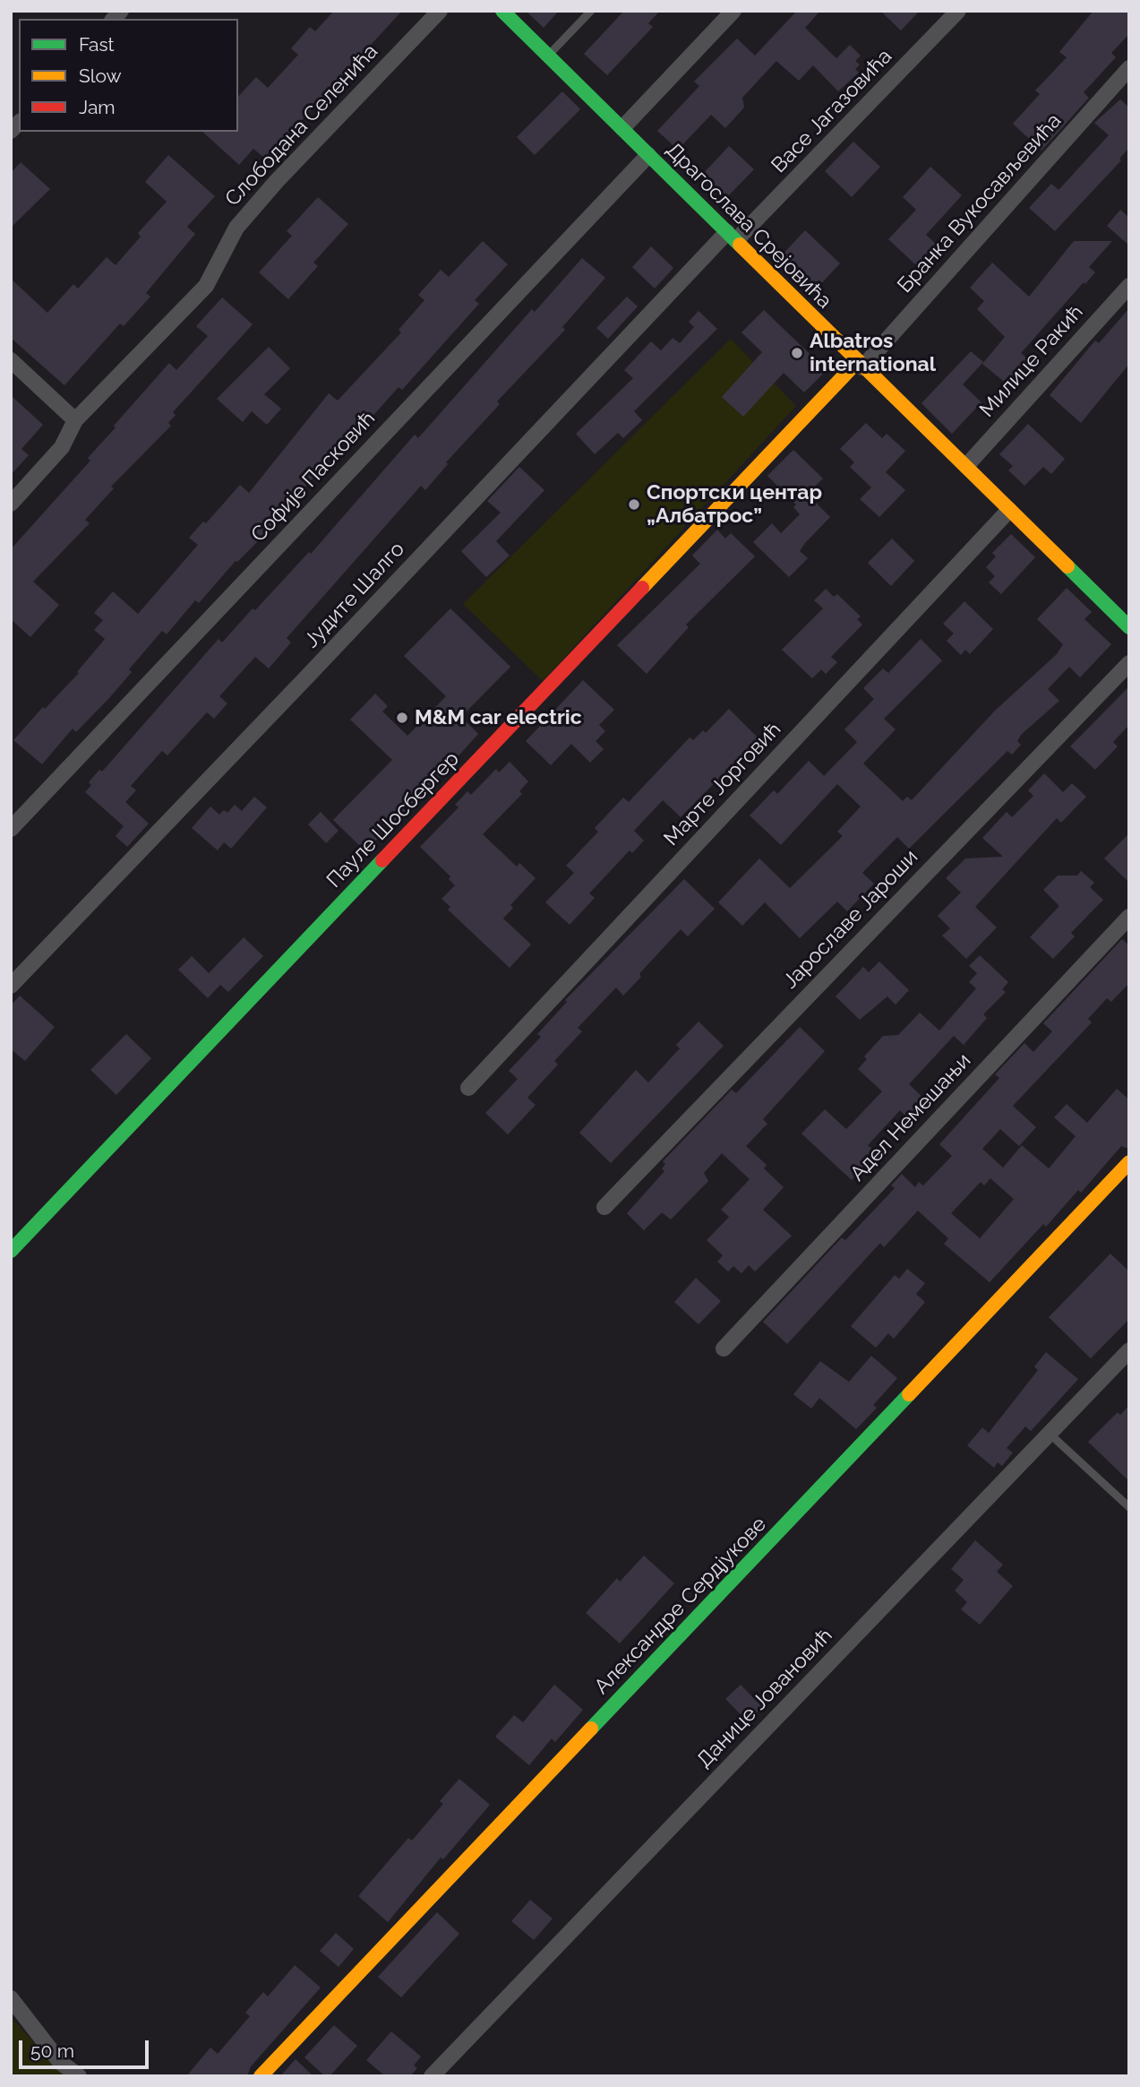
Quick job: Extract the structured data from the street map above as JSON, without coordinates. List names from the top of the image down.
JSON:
{
  "streets": {
    "street": [
      "Васе Јагазовића",
      "Слободана Селенића",
      "Бранка Вукосављевића",
      "Драгослава Срејовића",
      "Милице Ракић",
      "Софије Пасковић",
      "Јудите Шалго",
      "Марте Јорговић",
      "Пауле Шосбергер",
      "Јарославе Јароши",
      "Адел Немешањи",
      "Александре Сердјукове",
      "Данице Јовановић"
    ]
  },
  "crossings": [
    ["Васе Јагазовића", "Драгослава Срејовића"],
    ["Васе Јагазовића", "Јудите Шалго"],
    ["Бранка Вукосављевића", "Драгослава Срејовића"],
    ["Бранка Вукосављевића", "Пауле Шосбергер"],
    ["Драгослава Срејовића", "Милице Ракић"],
    ["Драгослава Срејовића", "Софије Пасковић"],
    ["Драгослава Срејовића", "Јудите Шалго"],
    ["Драгослава Срејовића", "Марте Јорговић"],
    ["Драгослава Срејовића", "Пауле Шосбергер"]
  ],
  "places": ["Albatros international", "Спортски центар „Албатрос”", "M&M car electric"],
  "legend": ["Fast", "Slow", "Jam"],
  "scale_bar": "50 m"
}
